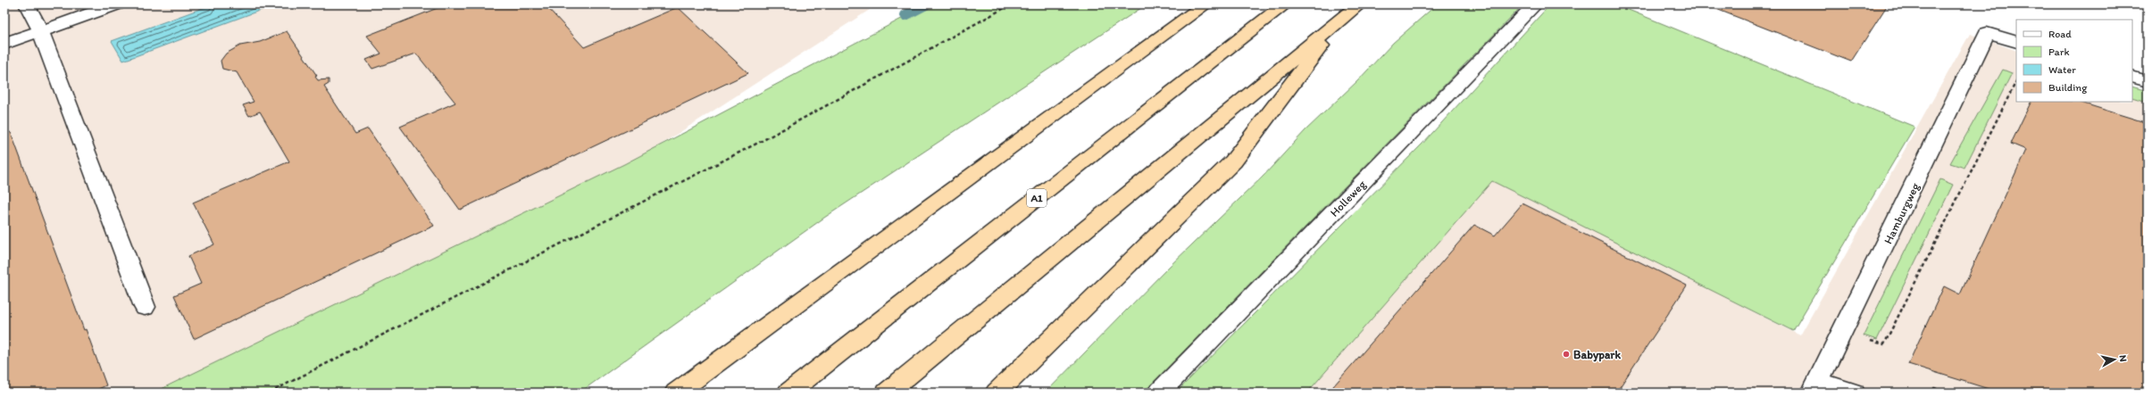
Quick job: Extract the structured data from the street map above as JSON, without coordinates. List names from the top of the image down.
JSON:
{
  "streets": {
    "highway": ["A1"],
    "street": ["Holleweg", "Hamburgweg"]
  },
  "places": ["Babypark"],
  "legend": [
    "Road",
    "Park",
    "Water",
    "Building"
  ],
  "north": "right"
}
